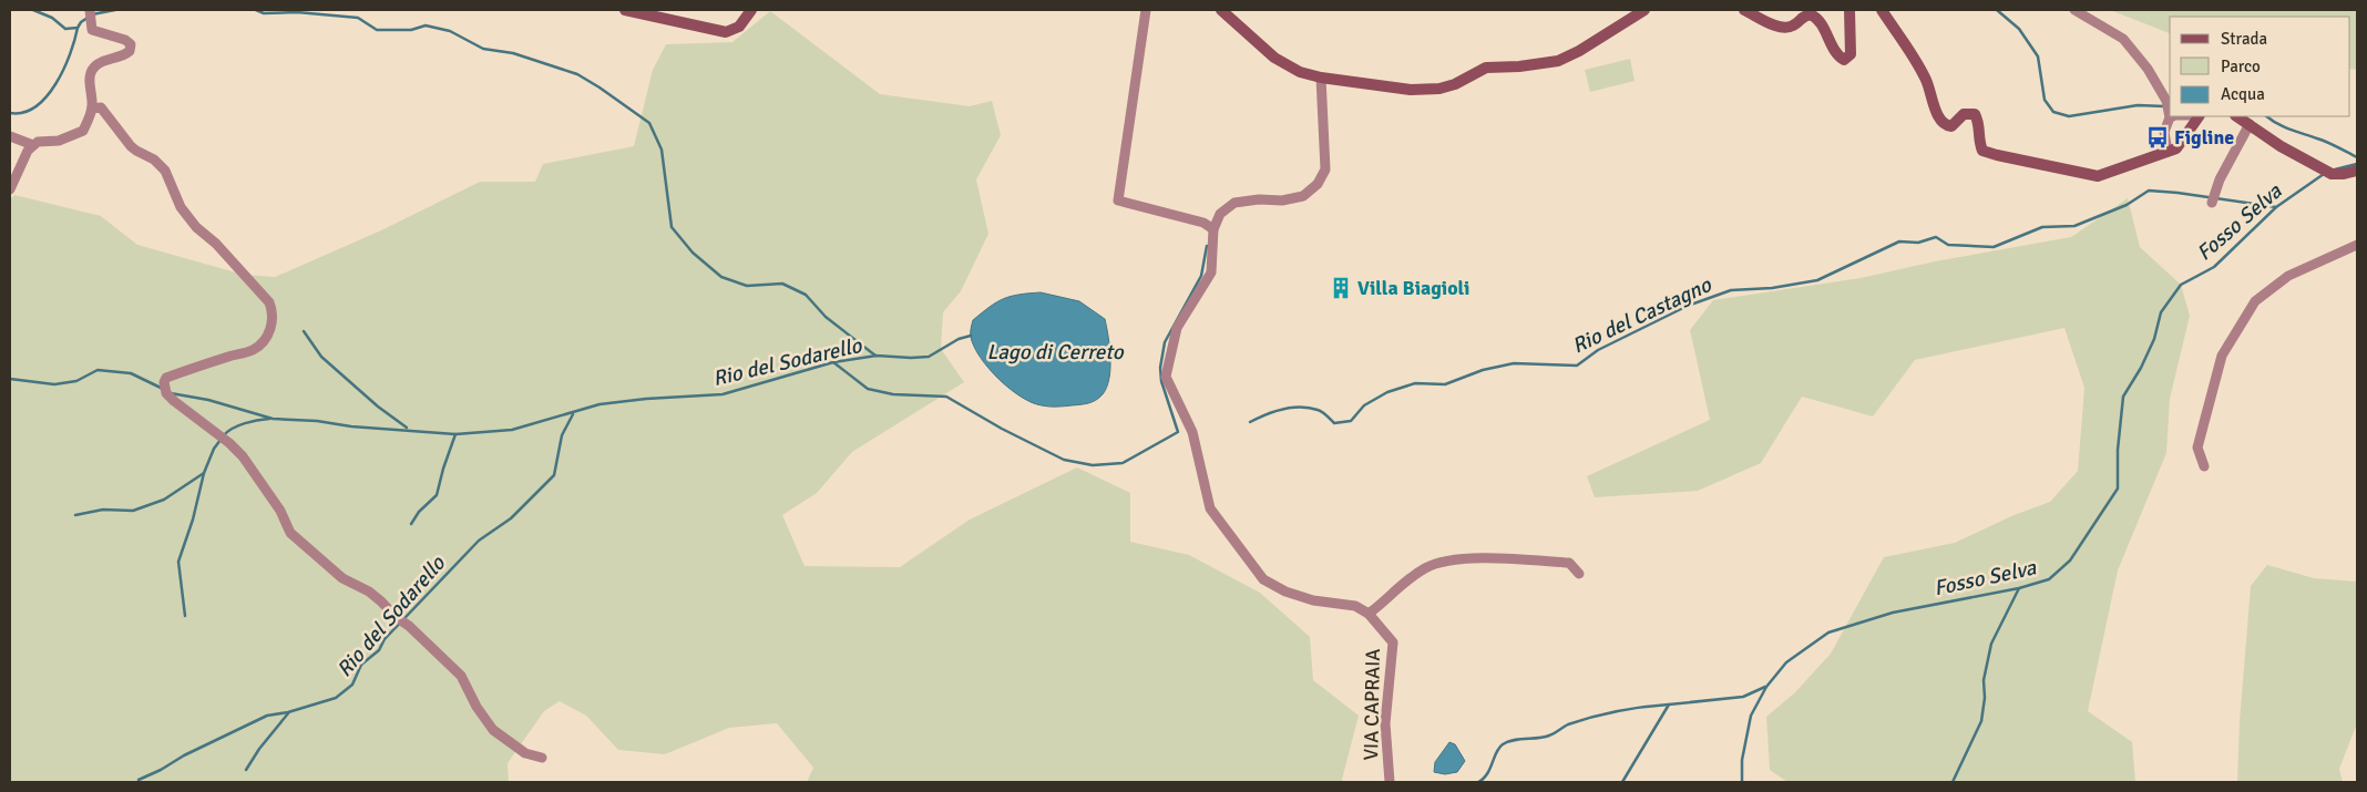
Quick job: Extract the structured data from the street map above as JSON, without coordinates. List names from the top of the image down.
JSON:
{
  "streets": {
    "street": ["VIA CAPRAIA"]
  },
  "water": [
    "Fosso Selva",
    "Rio del Castagno",
    "Lago di Cerreto",
    "Rio del Sodarello"
  ],
  "places": {
    "bus stop": ["Figline"],
    "building": ["Villa Biagioli"]
  },
  "legend": ["Strada", "Parco", "Acqua"]
}
